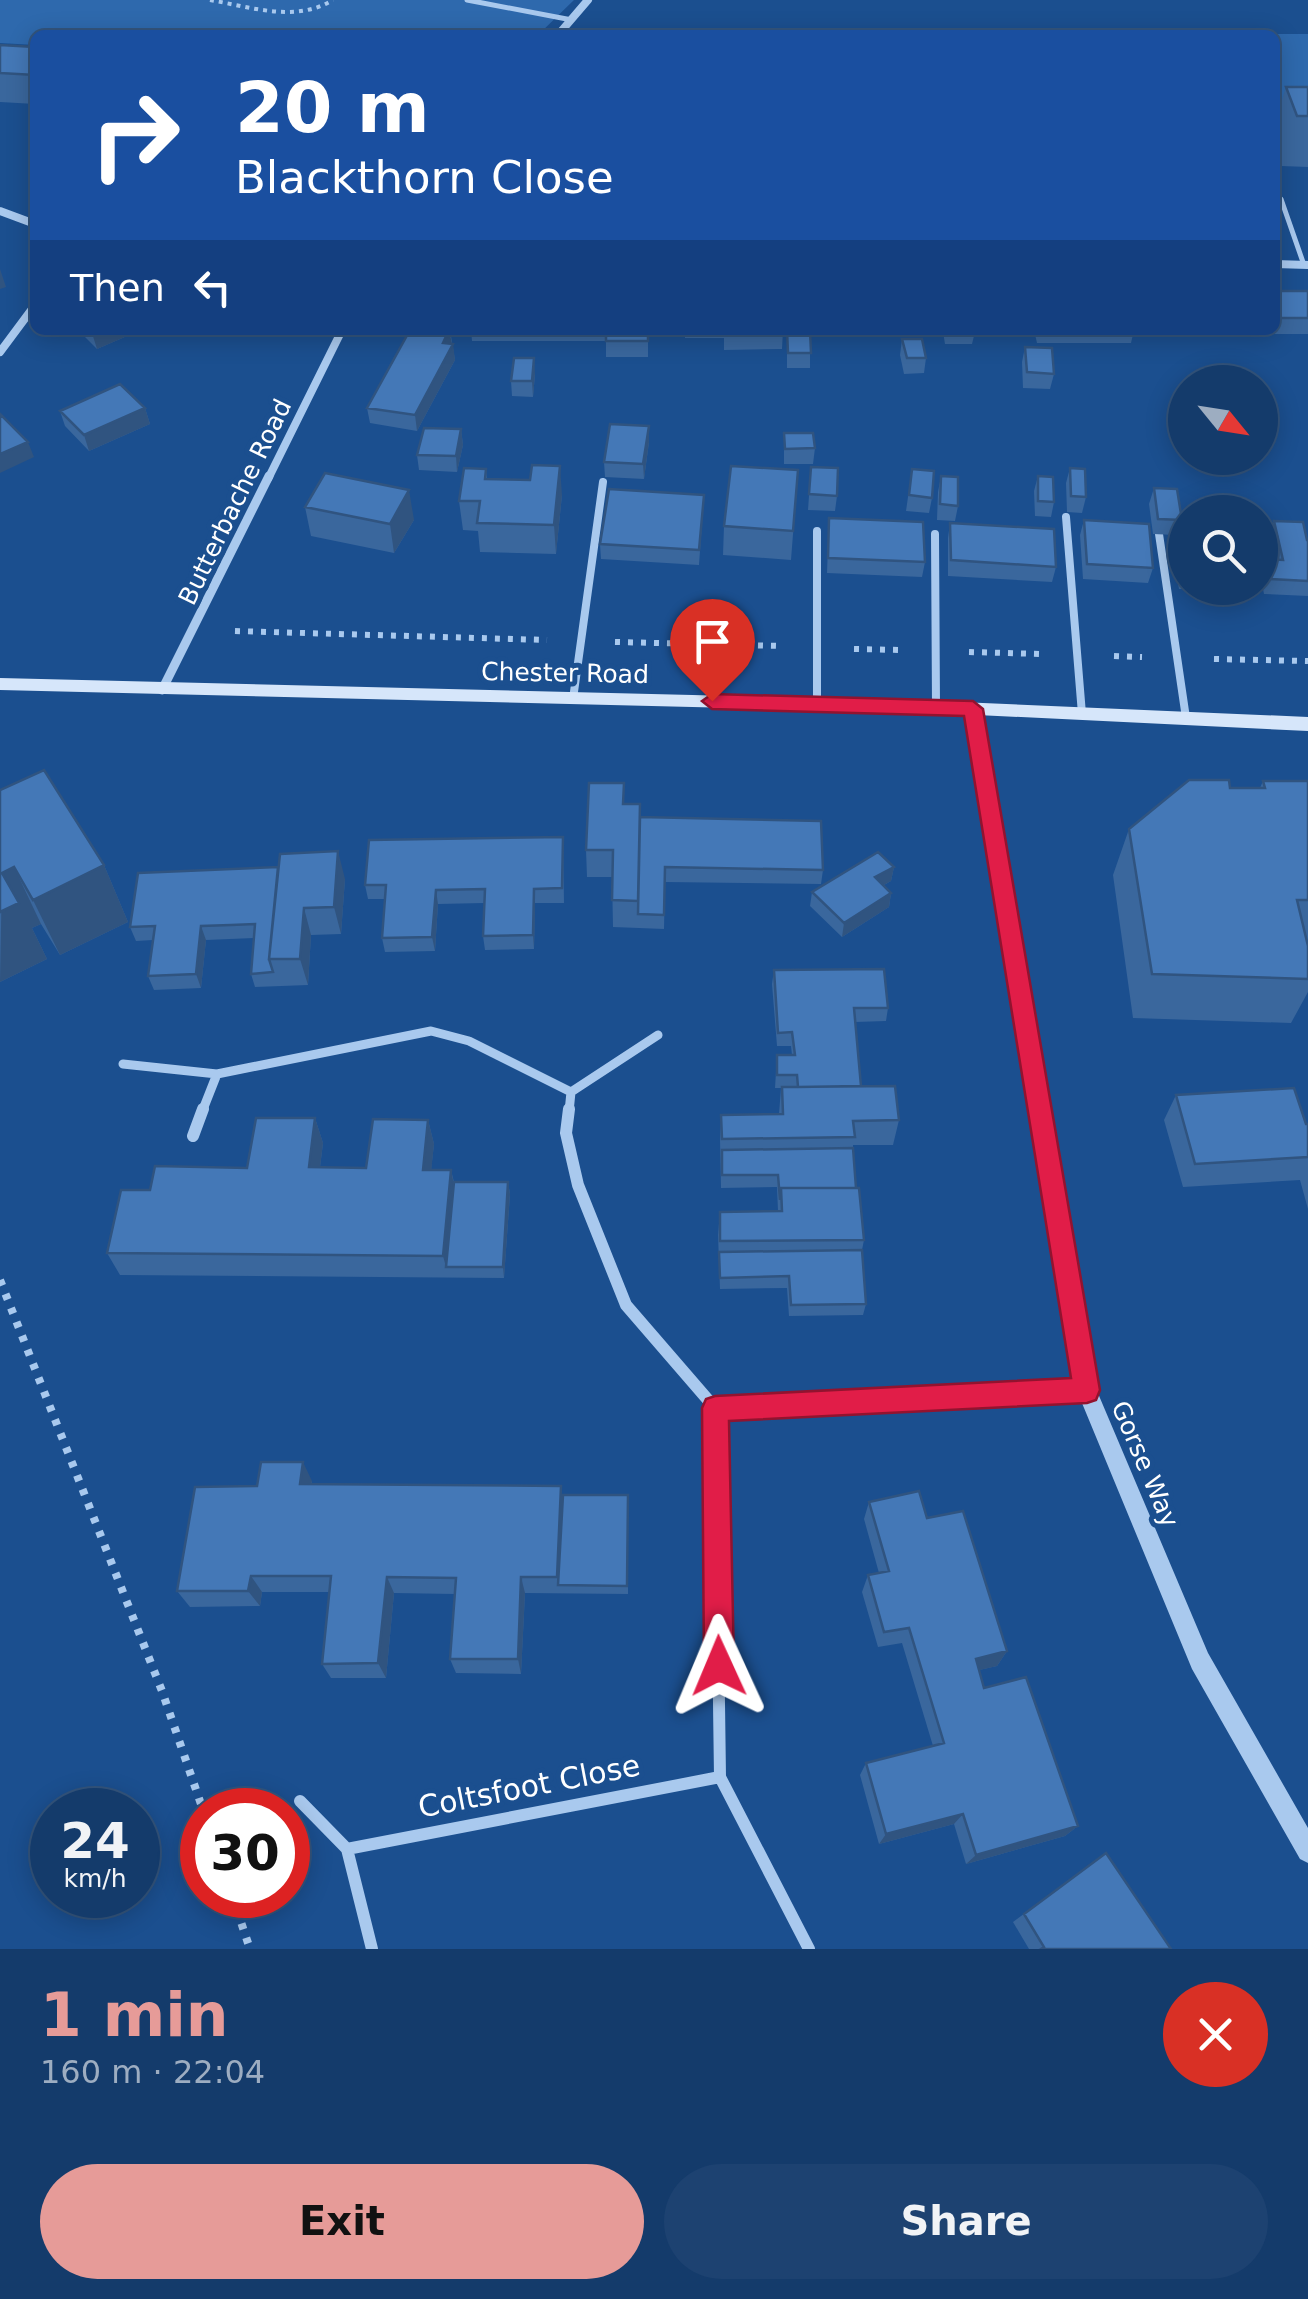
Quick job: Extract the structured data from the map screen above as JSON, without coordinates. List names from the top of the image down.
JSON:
{
  "streets": {
    "main road": ["Chester Road"],
    "street": ["Butterbache Road", "Gorse Way", "Coltsfoot Close"]
  },
  "crossings": [
    ["Butterbache Road", "Chester Road"],
    ["Chester Road", "Gorse Way"]
  ],
  "north": "bottom right",
  "page": {
    "turn": ["20 m", "Blackthorn Close"],
    "then": "Then",
    "speed": "24 km/h",
    "limit": "30",
    "heading": ["1 min", "160 m · 22:04"],
    "buttons": ["Exit", "Share"]
  }
}
